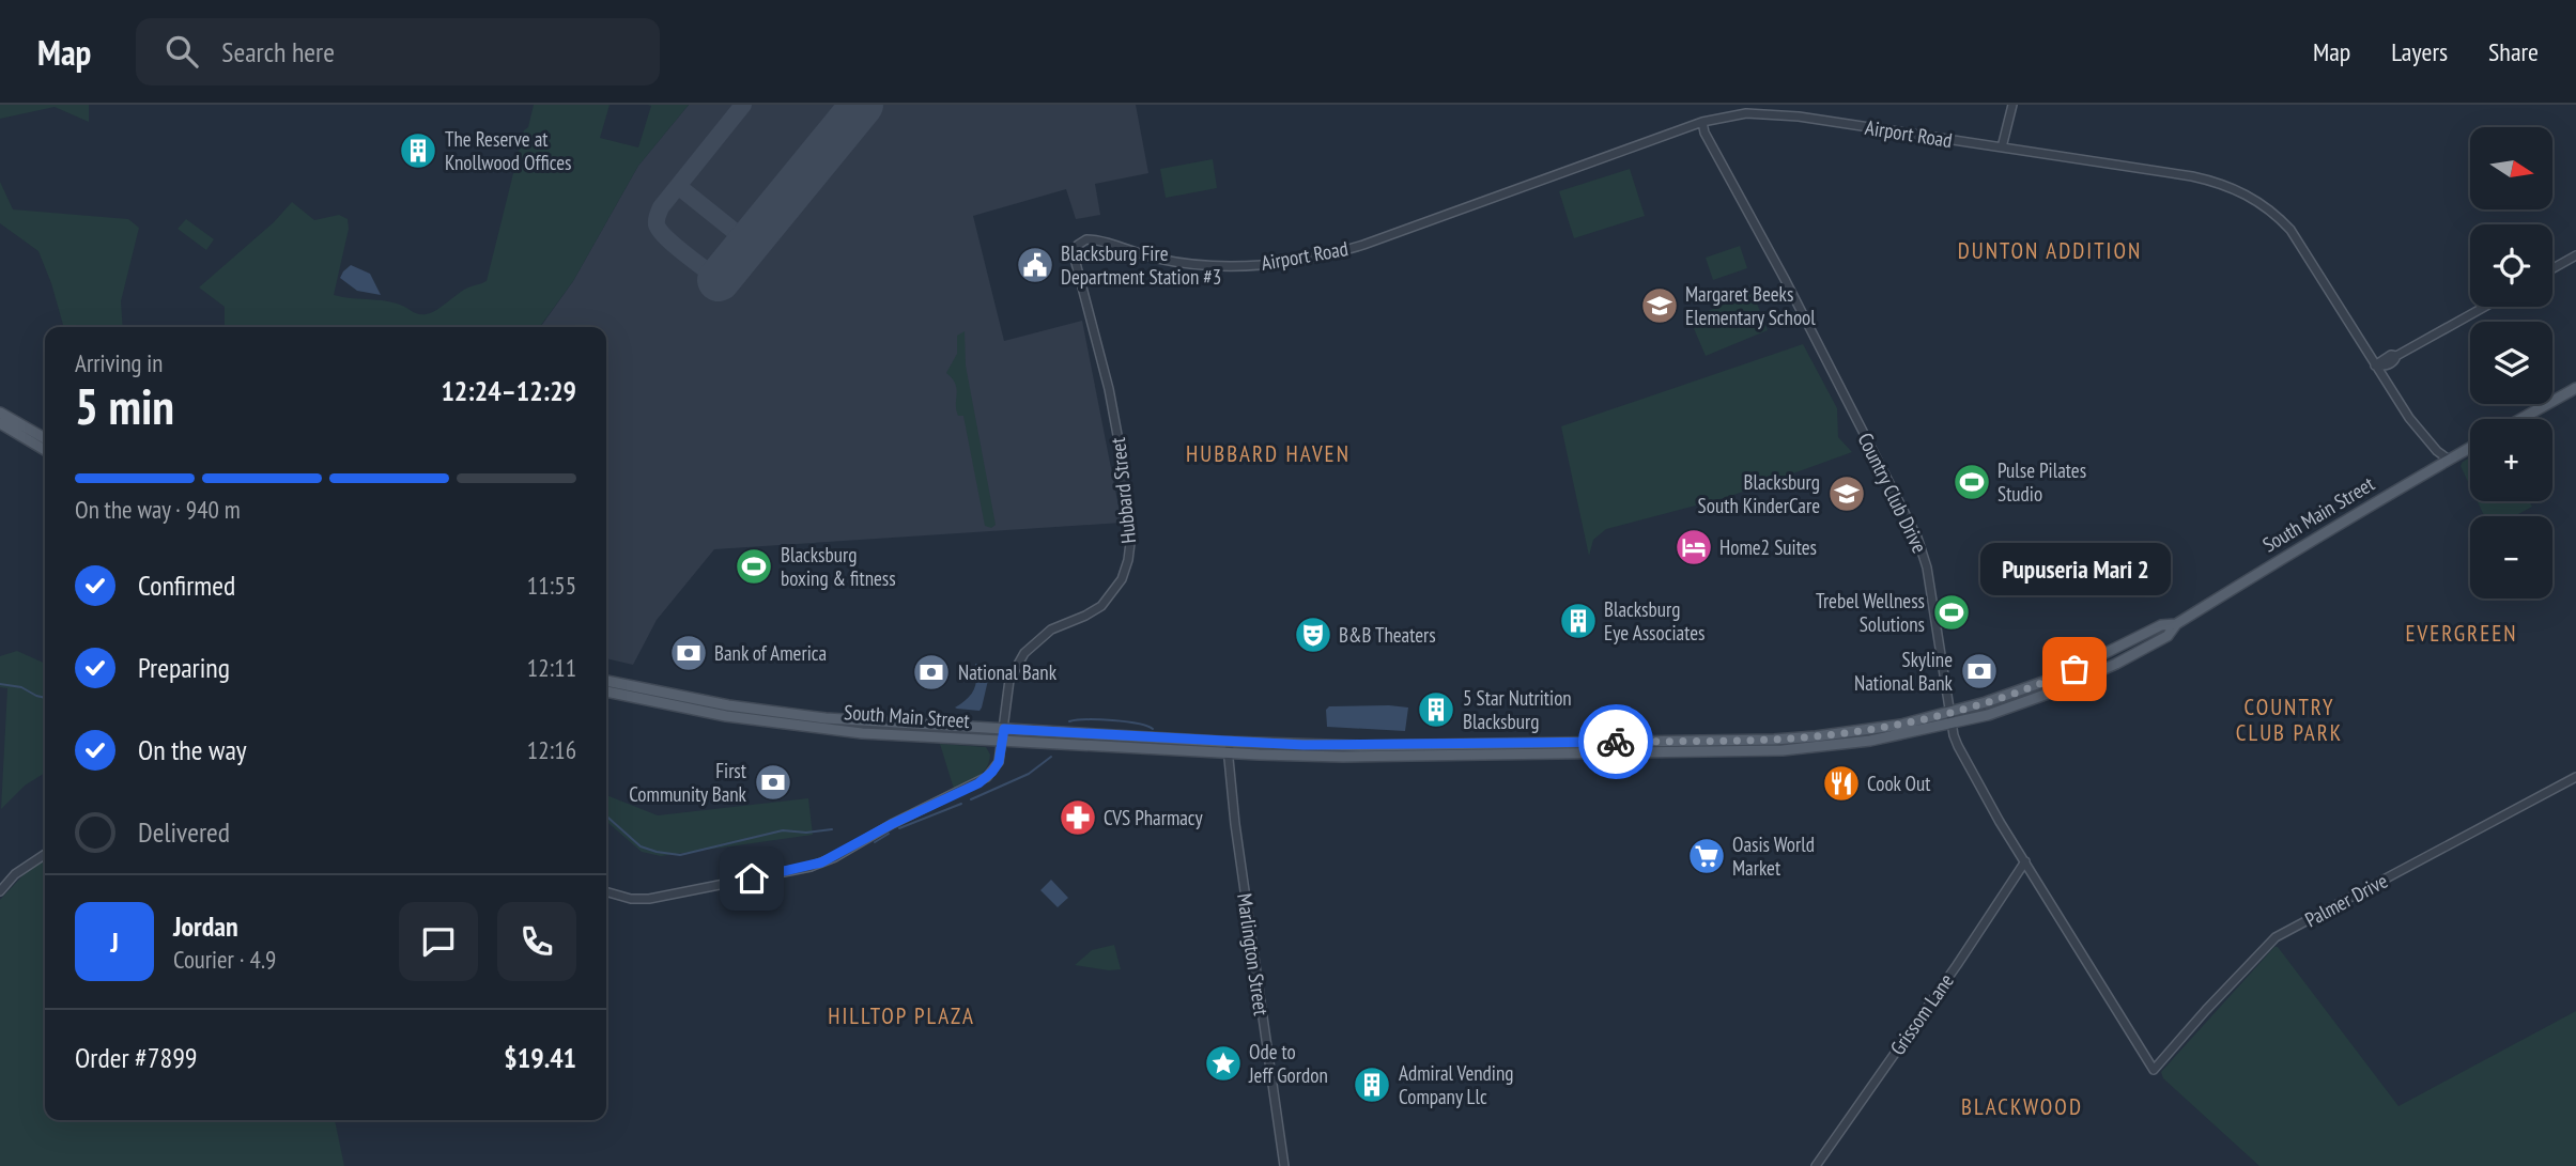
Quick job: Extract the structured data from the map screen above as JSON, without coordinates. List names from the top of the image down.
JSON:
{
  "streets": {
    "main road": ["South Main Street"],
    "street": [
      "Airport Road",
      "Hubbard Street",
      "Country Club Drive",
      "Palmer Drive",
      "Marlington Street",
      "Grissom Lane"
    ]
  },
  "crossings": [
    ["Airport Road", "Hubbard Street"],
    ["Airport Road", "Country Club Drive"],
    ["Airport Road", "South Main Street"],
    ["Hubbard Street", "South Main Street"],
    ["Country Club Drive", "South Main Street"],
    ["Country Club Drive", "Palmer Drive"],
    ["Country Club Drive", "Grissom Lane"],
    ["South Main Street", "Marlington Street"]
  ],
  "districts": [
    "DUNTON ADDITION",
    "HUBBARD HAVEN",
    "EVERGREEN",
    "COUNTRY CLUB PARK",
    "HILLTOP PLAZA",
    "BLACKWOOD"
  ],
  "places": {
    "building": [
      "The Reserve at Knollwood Offices",
      "Blacksburg Eye Associates",
      "5 Star Nutrition Blacksburg",
      "Admiral Vending Company Llc"
    ],
    "public building": ["Blacksburg Fire Department Station #3"],
    "school or university": ["Margaret Beeks Elementary School", "Blacksburg South KinderCare"],
    "sports": ["Pulse Pilates Studio", "Blacksburg boxing & fitness", "Trebel Wellness Solutions"],
    "hotel": ["Home2 Suites"],
    "theatre": ["B&B Theaters"],
    "bank": [
      "Bank of America",
      "Skyline National Bank",
      "National Bank",
      "First Community Bank"
    ],
    "other": ["Pupuseria Mari 2"],
    "restaurant": ["Cook Out"],
    "pharmacy": ["CVS Pharmacy"],
    "supermarket": ["Oasis World Market"],
    "place": ["Ode to Jeff Gordon"]
  },
  "north": "right",
  "page": {
    "header": "Map",
    "search": "Search here",
    "nav": ["Map", "Layers", "Share"],
    "map_buttons": ["+", "−"],
    "heading": ["5 min", "Arriving in", "12:24–12:29"],
    "panel": [
      "Jordan",
      "Courier · 4.9",
      "Order #7899",
      "$19.41"
    ],
    "bar": "On the way · 940 m",
    "bubble": "Pupuseria Mari 2",
    "list": [
      ["Confirmed", "11:55"],
      ["Preparing", "12:11"],
      ["On the way", "12:16"],
      "Delivered"
    ],
    "round": "J"
  }
}
